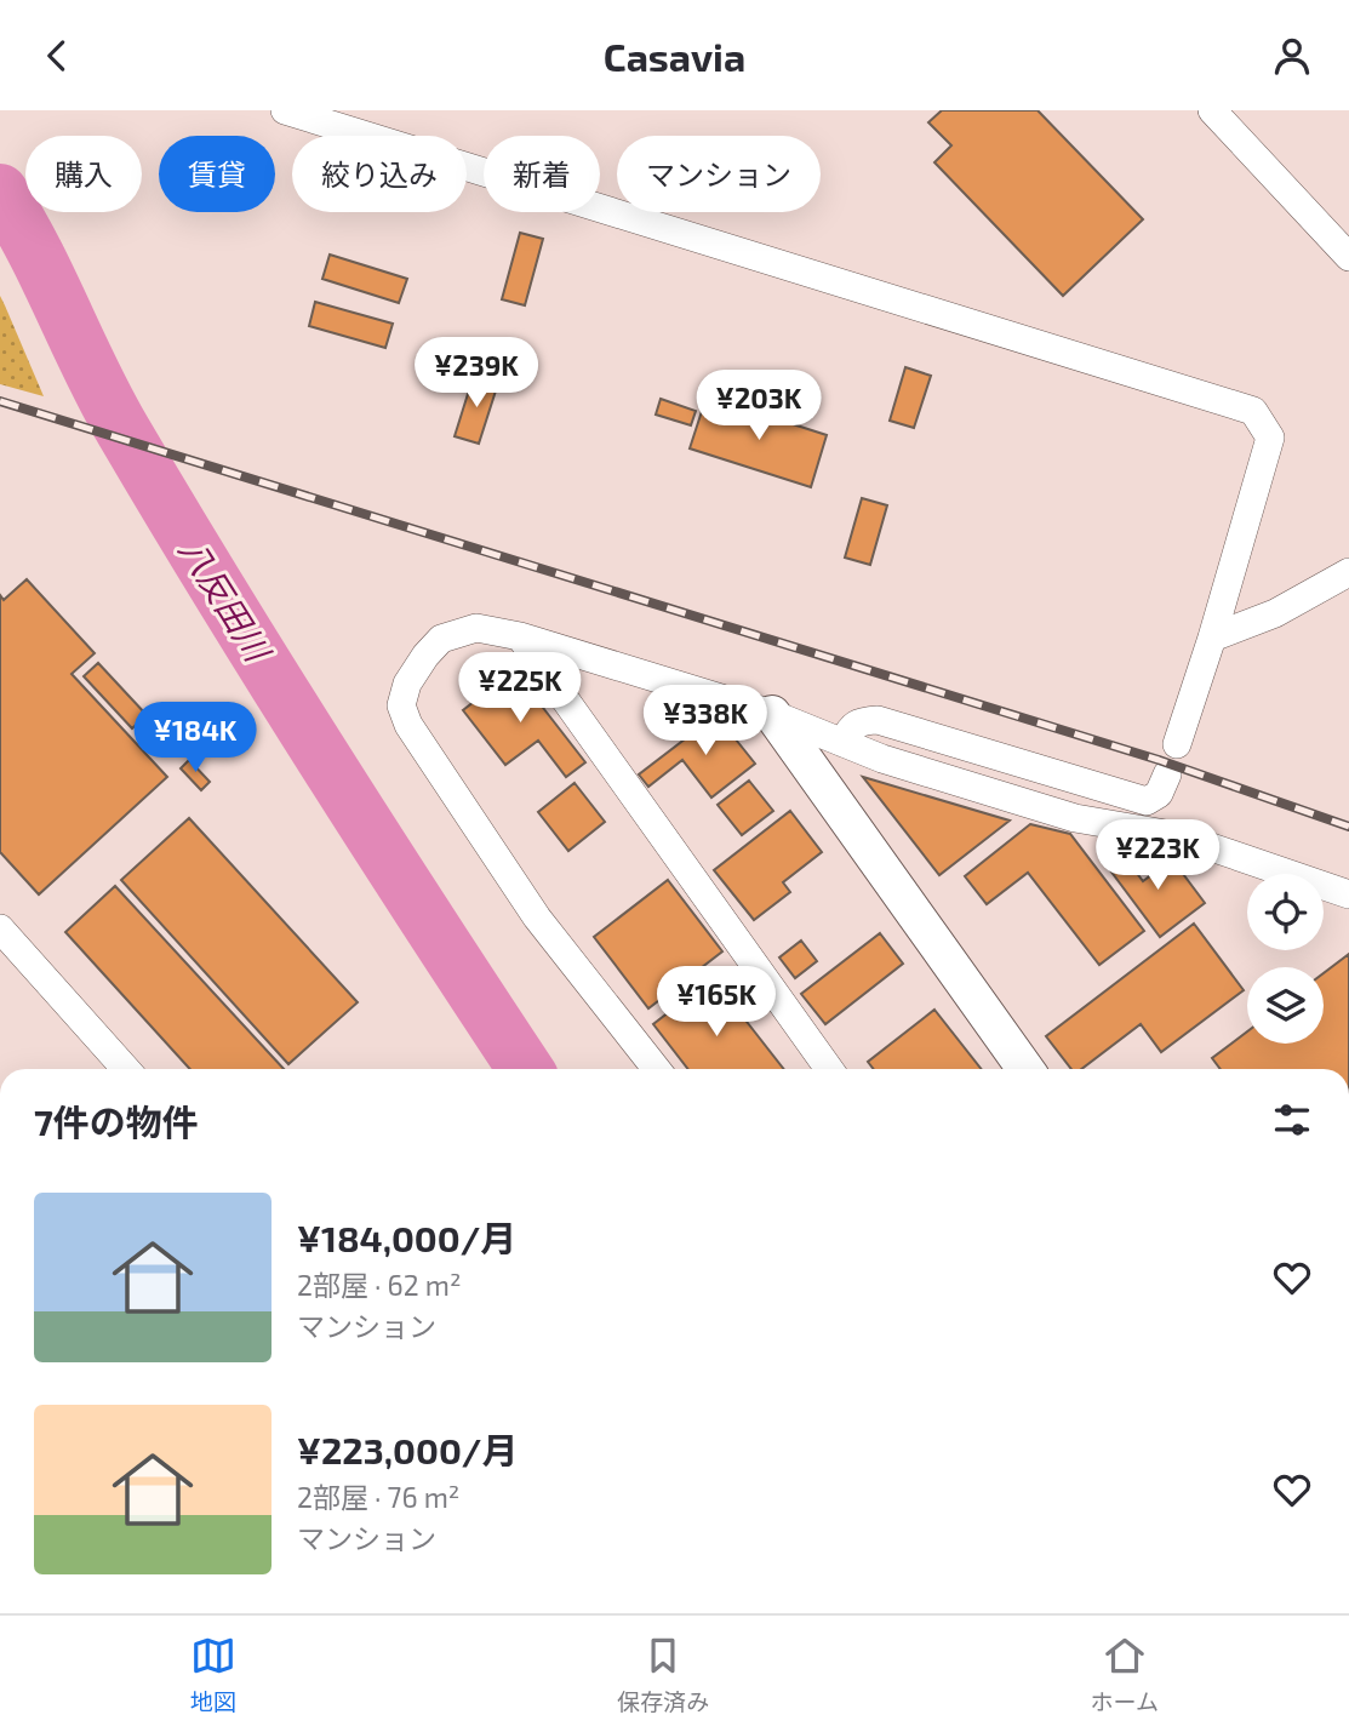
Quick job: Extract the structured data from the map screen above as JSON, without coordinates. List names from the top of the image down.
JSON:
{
  "water": ["八反田川"],
  "page": {
    "header": "Casavia",
    "chip": [
      "購入",
      "賃貸",
      "絞り込み",
      "新着",
      "マンション"
    ],
    "price": [
      "¥239K",
      "¥203K",
      "¥225K",
      "¥338K",
      "¥184K",
      "¥223K",
      "¥165K"
    ],
    "heading": "7件の物件",
    "list": [
      {
        "name": "¥184,000/月",
        "note": "2部屋 · 62 m² · マンション"
      },
      {
        "name": "¥223,000/月",
        "note": "2部屋 · 76 m² · マンション"
      }
    ],
    "tabs": ["地図", "保存済み", "ホーム"]
  }
}
